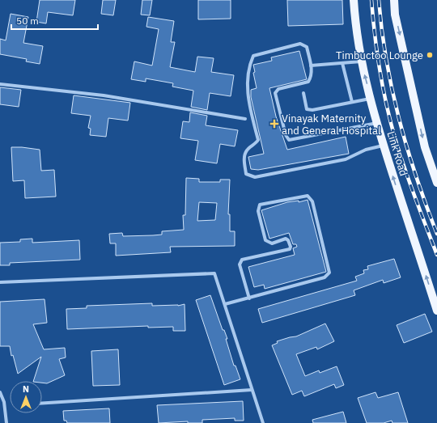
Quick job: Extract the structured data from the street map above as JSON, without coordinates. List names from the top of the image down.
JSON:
{
  "streets": {
    "main road": ["Link Road"]
  },
  "places": {
    "other": ["Timbuctoo Lounge"],
    "health": ["Vinayak Maternity and General Hospital"]
  },
  "scale_bar": "50 m",
  "north": "top"
}
